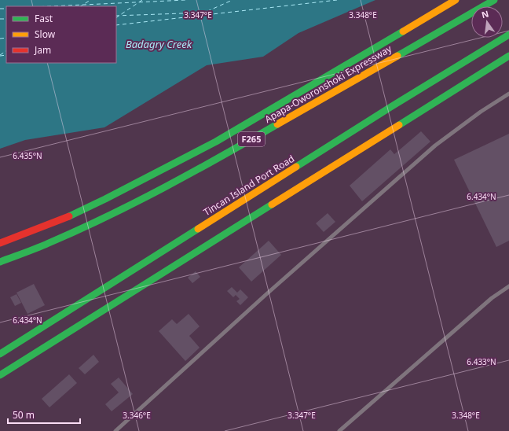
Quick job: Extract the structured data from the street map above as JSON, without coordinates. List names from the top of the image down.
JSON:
{
  "streets": {
    "main road": ["Apapa-Oworonshoki Expressway", "F265", "Tincan Island Port Road"]
  },
  "water": ["Badagry Creek"],
  "legend": ["Fast", "Slow", "Jam"],
  "scale_bar": "50 m",
  "north": "top",
  "coordinates": [
    "3.347°E",
    "3.348°E",
    "6.435°N",
    "6.434°N",
    "6.433°N",
    "3.346°E"
  ]
}
